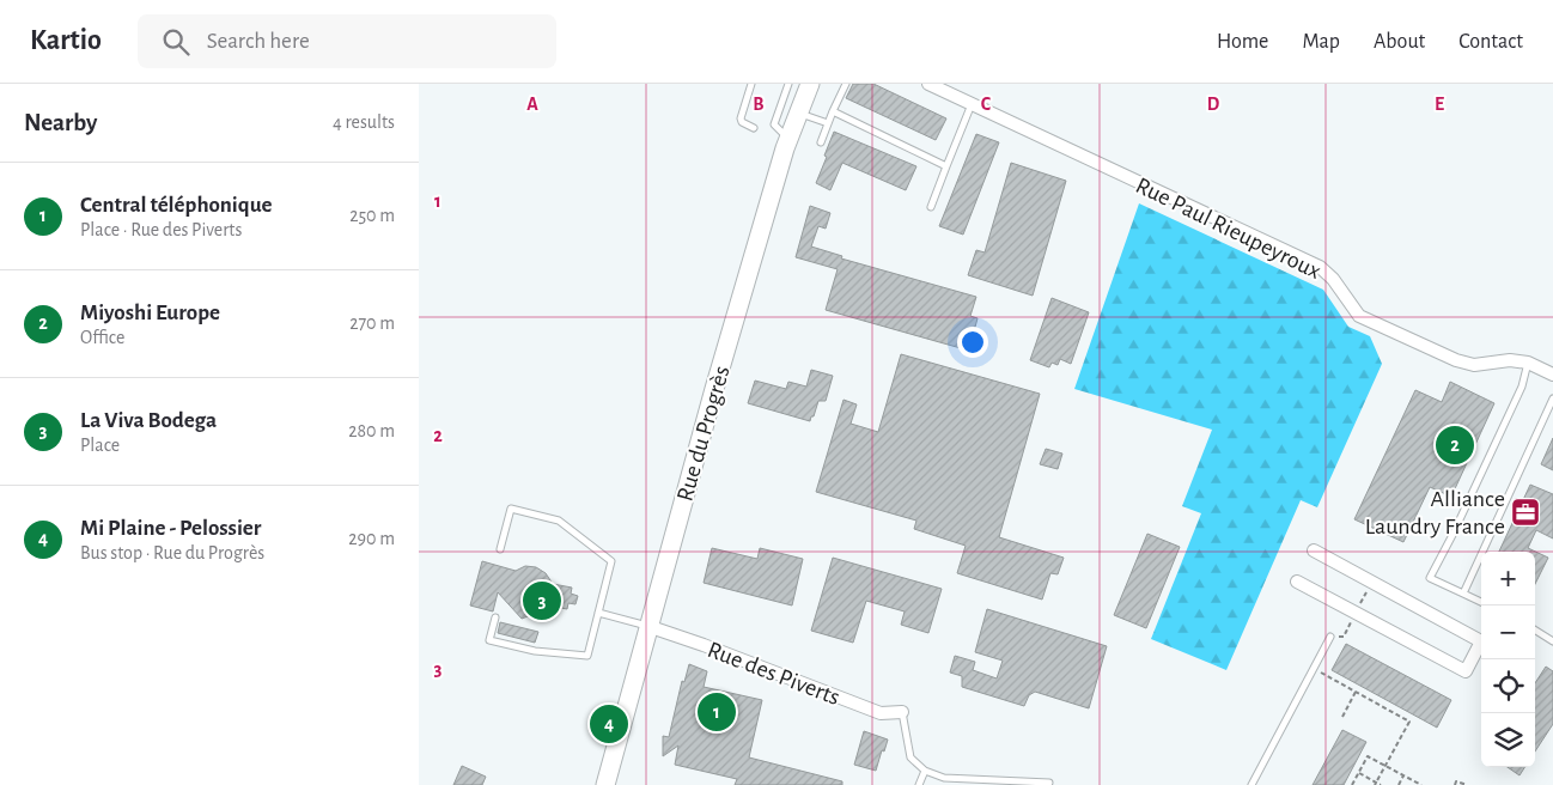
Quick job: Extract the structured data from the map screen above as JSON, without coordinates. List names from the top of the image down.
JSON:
{
  "streets": {
    "street": ["Rue Paul Rieupeyroux", "Rue du Progrès", "Rue des Piverts"]
  },
  "crossings": [
    ["Rue du Progrès", "Rue des Piverts"]
  ],
  "places": {
    "office": ["Alliance Laundry France"]
  },
  "page": {
    "header": "Kartio",
    "search": "Search here",
    "nav": [
      "Home",
      "Map",
      "About",
      "Contact"
    ],
    "heading": ["Nearby", "4 results"],
    "list": [
      {
        "mark": "1",
        "name": "Central téléphonique",
        "note": "Place · Rue des Piverts",
        "value": "250 m"
      },
      {
        "mark": "2",
        "name": "Miyoshi Europe",
        "note": "Office",
        "value": "270 m"
      },
      {
        "mark": "3",
        "name": "La Viva Bodega",
        "note": "Place",
        "value": "280 m"
      },
      {
        "mark": "4",
        "name": "Mi Plaine - Pelossier",
        "note": "Bus stop · Rue du Progrès",
        "value": "290 m"
      }
    ],
    "pins": [
      "2",
      "3",
      "1",
      "4"
    ],
    "map_buttons": ["+", "−"]
  },
  "grid": {
    "columns": [
      "A",
      "B",
      "C",
      "D",
      "E"
    ],
    "rows": ["1", "2", "3"]
  }
}
